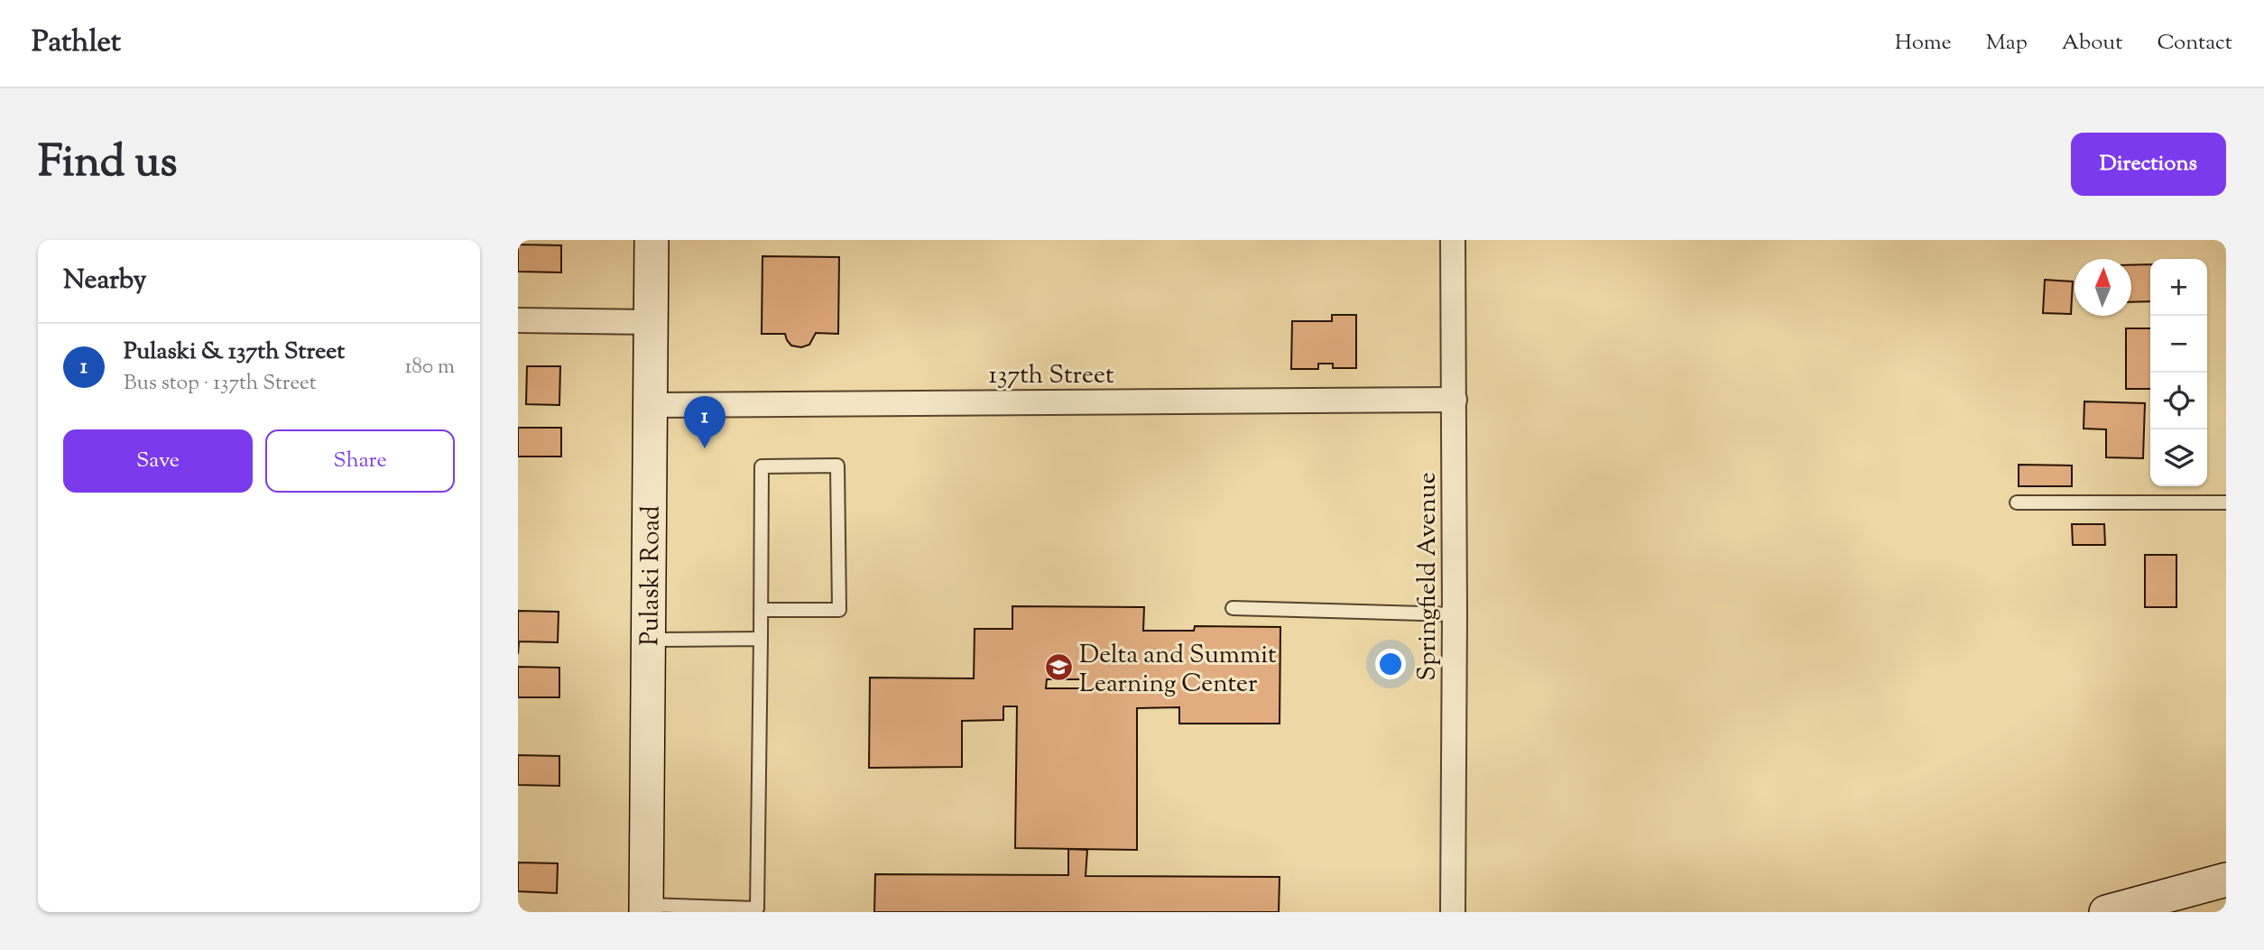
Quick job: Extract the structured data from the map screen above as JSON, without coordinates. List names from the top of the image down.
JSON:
{
  "streets": {
    "main road": ["Pulaski Road"],
    "street": ["137th Street", "Springfield Avenue"]
  },
  "crossings": [
    ["137th Street", "Pulaski Road"],
    ["137th Street", "Springfield Avenue"]
  ],
  "places": {
    "school or university": ["Delta and Summit Learning Center"]
  },
  "north": "top",
  "page": {
    "header": "Pathlet",
    "nav": [
      "Home",
      "Map",
      "About",
      "Contact"
    ],
    "title": "Find us",
    "buttons": [
      "Directions",
      ["Save", "Share"]
    ],
    "heading": "Nearby",
    "map_buttons": ["+", "−"],
    "list": [
      {
        "mark": "1",
        "name": "Pulaski & 137th Street",
        "note": "Bus stop · 137th Street",
        "value": "180 m"
      }
    ],
    "pins": "1"
  }
}
